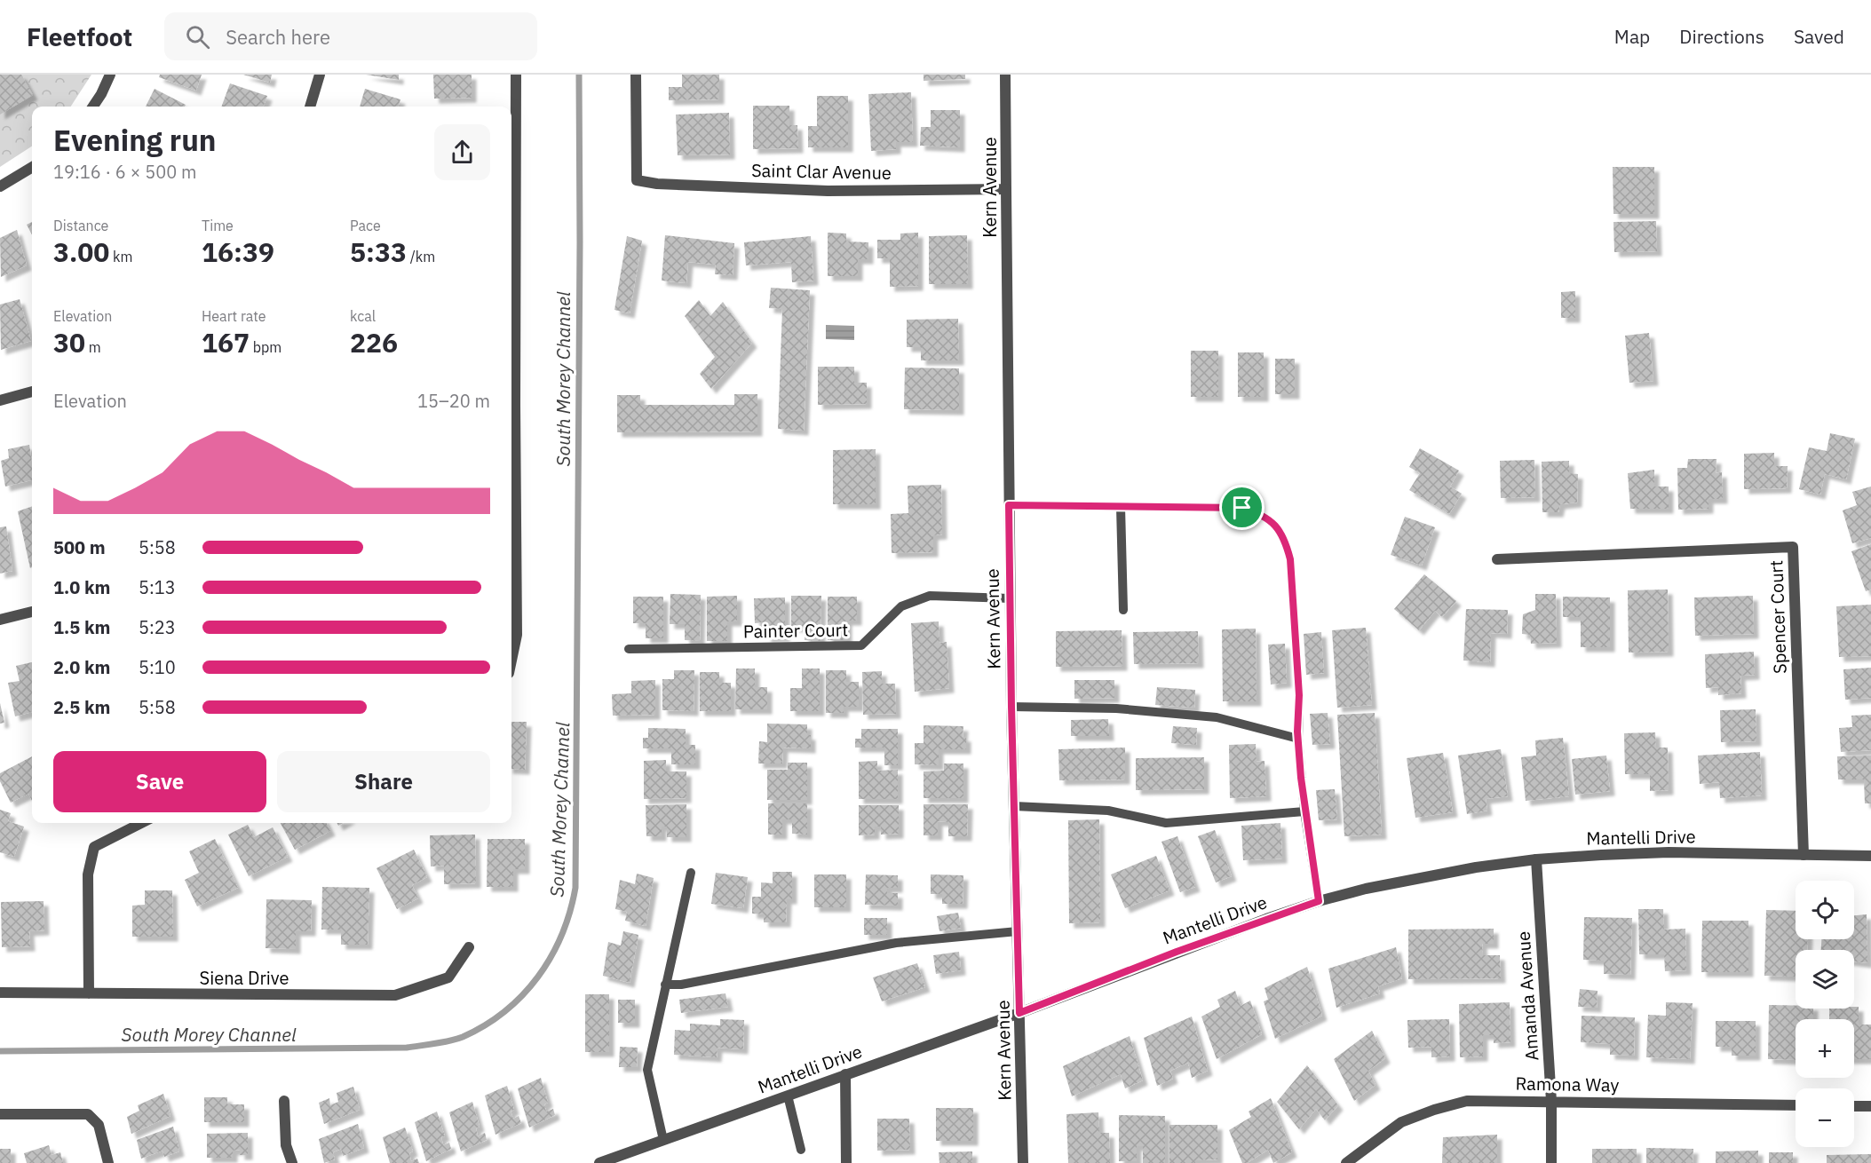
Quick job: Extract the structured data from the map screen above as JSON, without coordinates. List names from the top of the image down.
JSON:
{
  "streets": {
    "street": [
      "Saint Clar Avenue",
      "Kern Avenue",
      "Spencer Court",
      "Mantelli Drive",
      "Siena Drive",
      "Amanda Avenue",
      "Ramona Way"
    ],
    "lane": ["Painter Court"]
  },
  "crossings": [
    ["Saint Clar Avenue", "Kern Avenue"],
    ["Kern Avenue", "Painter Court"],
    ["Kern Avenue", "Mantelli Drive"],
    ["Spencer Court", "Mantelli Drive"],
    ["Mantelli Drive", "Amanda Avenue"],
    ["Amanda Avenue", "Ramona Way"]
  ],
  "water": ["South Morey Channel"],
  "page": {
    "header": "Fleetfoot",
    "search": "Search here",
    "nav": ["Map", "Directions", "Saved"],
    "heading": ["Evening run", "19:16 · 6 × 500 m"],
    "stats": [
      ["Distance", "3.00 km"],
      ["Time", "16:39"],
      ["Pace", "5:33 /km"],
      ["Elevation", "30 m"],
      ["Heart rate", "167 bpm"],
      ["kcal", "226"]
    ],
    "chart": ["Elevation", "15–20 m"],
    "list": [
      {
        "name": "500 m",
        "note": "5:58"
      },
      {
        "name": "1.0 km",
        "note": "5:13"
      },
      {
        "name": "1.5 km",
        "note": "5:23"
      },
      {
        "name": "2.0 km",
        "note": "5:10"
      },
      {
        "name": "2.5 km",
        "note": "5:58"
      }
    ],
    "buttons": ["Save", "Share"],
    "map_buttons": ["+", "−"]
  }
}
